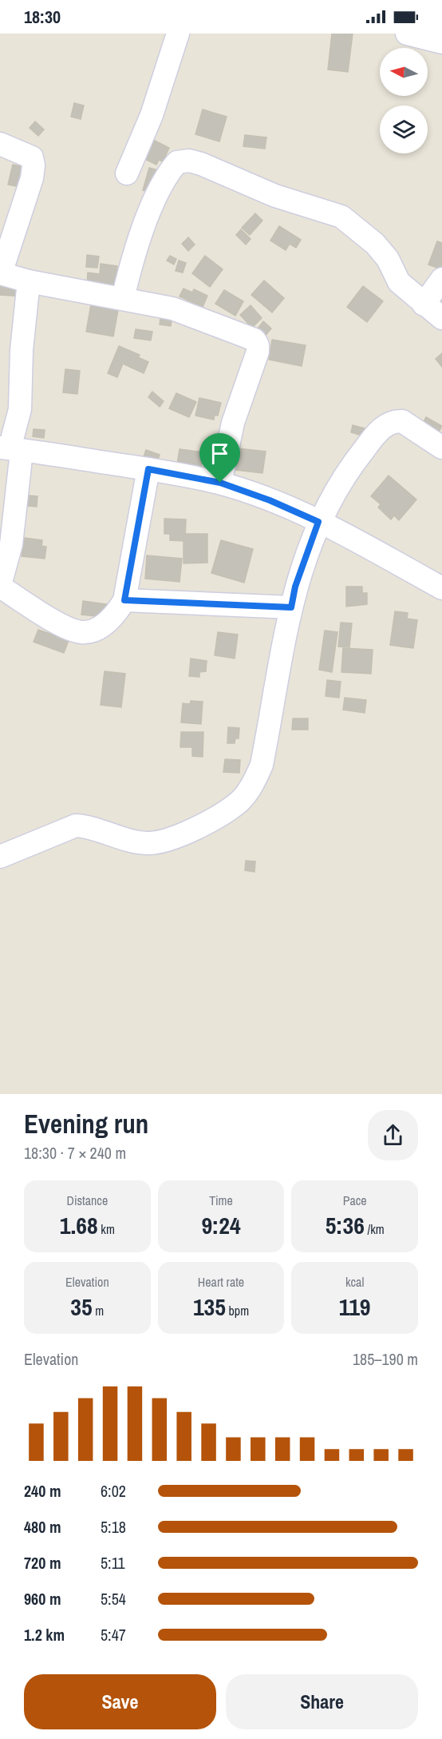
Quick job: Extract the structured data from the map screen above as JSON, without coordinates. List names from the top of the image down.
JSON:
{
  "north": "left",
  "page": {
    "status": "18:30",
    "heading": ["Evening run", "18:30 · 7 × 240 m"],
    "stats": [
      ["Distance", "1.68 km"],
      ["Time", "9:24"],
      ["Pace", "5:36 /km"],
      ["Elevation", "35 m"],
      ["Heart rate", "135 bpm"],
      ["kcal", "119"]
    ],
    "chart": ["Elevation", "185–190 m"],
    "list": [
      {
        "name": "240 m",
        "note": "6:02"
      },
      {
        "name": "480 m",
        "note": "5:18"
      },
      {
        "name": "720 m",
        "note": "5:11"
      },
      {
        "name": "960 m",
        "note": "5:54"
      },
      {
        "name": "1.2 km",
        "note": "5:47"
      }
    ],
    "buttons": ["Save", "Share"]
  }
}
